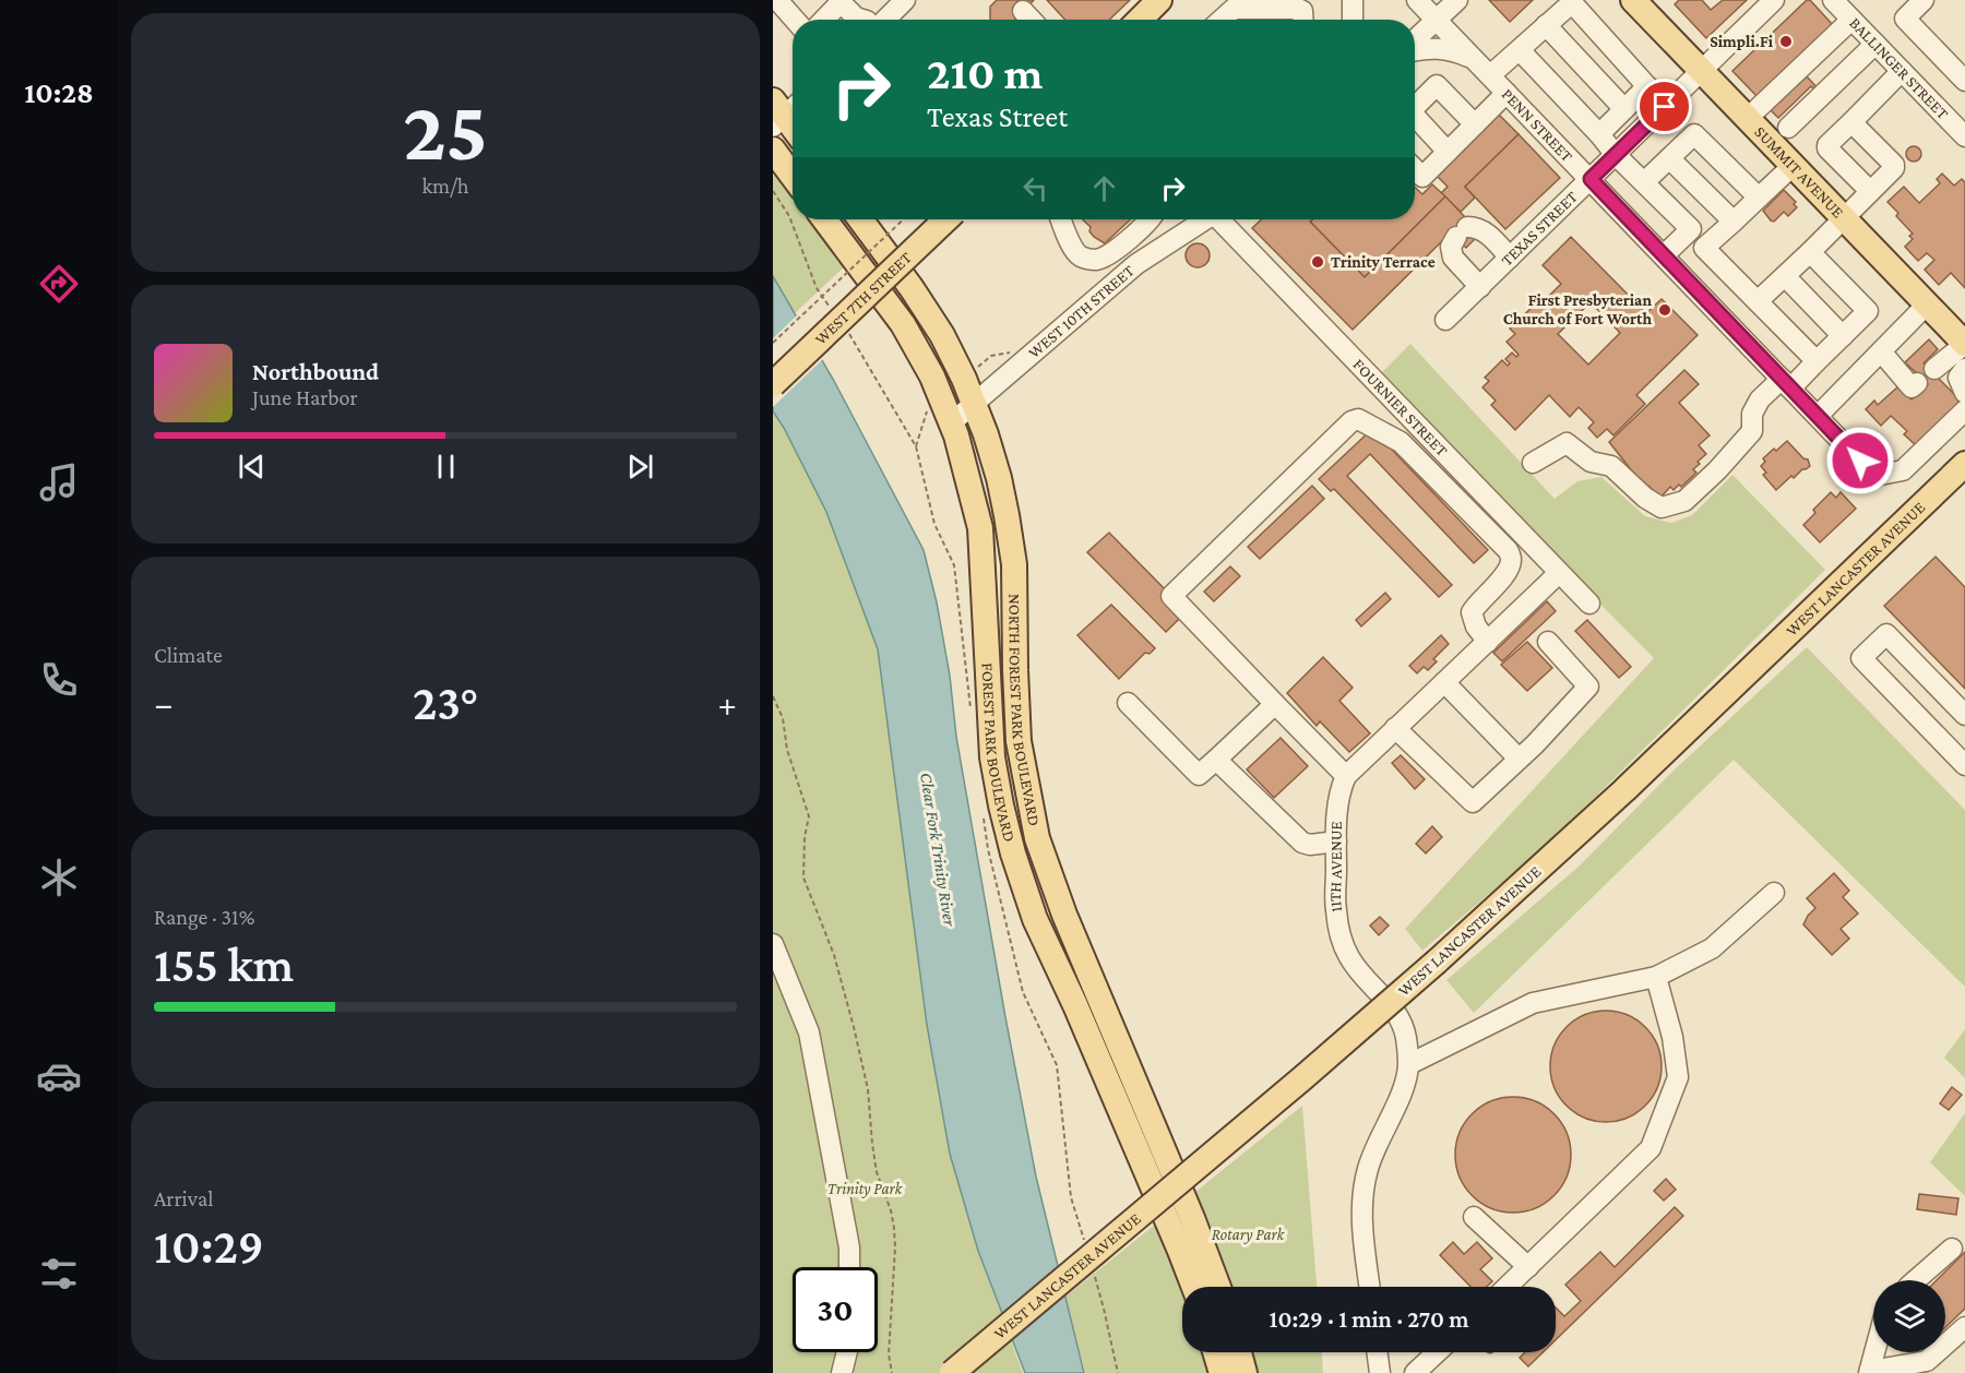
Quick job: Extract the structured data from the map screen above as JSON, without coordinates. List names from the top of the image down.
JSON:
{
  "streets": {
    "main road": [
      "SUMMIT AVENUE",
      "WEST 7TH STREET",
      "WEST LANCASTER AVENUE",
      "NORTH FOREST PARK BOULEVARD",
      "FOREST PARK BOULEVARD"
    ],
    "street": [
      "BALLINGER STREET",
      "PENN STREET",
      "TEXAS STREET",
      "WEST 10TH STREET",
      "FOURNIER STREET",
      "11TH AVENUE"
    ]
  },
  "crossings": [
    ["PENN STREET", "TEXAS STREET"],
    ["SUMMIT AVENUE", "TEXAS STREET"],
    ["WEST 10TH STREET", "NORTH FOREST PARK BOULEVARD"],
    ["WEST 10TH STREET", "FOREST PARK BOULEVARD"]
  ],
  "water": ["Clear Fork Trinity River"],
  "parks": ["Trinity Park", "Rotary Park"],
  "places": ["Simpli.Fi", "Trinity Terrace", "First Presbyterian Church of Fort Worth"],
  "page": {
    "tabs": "10:28",
    "tile": [
      ["25", "km/h"],
      "Climate",
      ["Range · 31%", "155 km"],
      ["Arrival", "10:29"]
    ],
    "turn": ["210 m", "Texas Street"],
    "song": ["Northbound", "June Harbor"],
    "heat": ["−", "23°", "+"],
    "limit": "30",
    "trip": "10:29 · 1 min · 270 m"
  }
}
